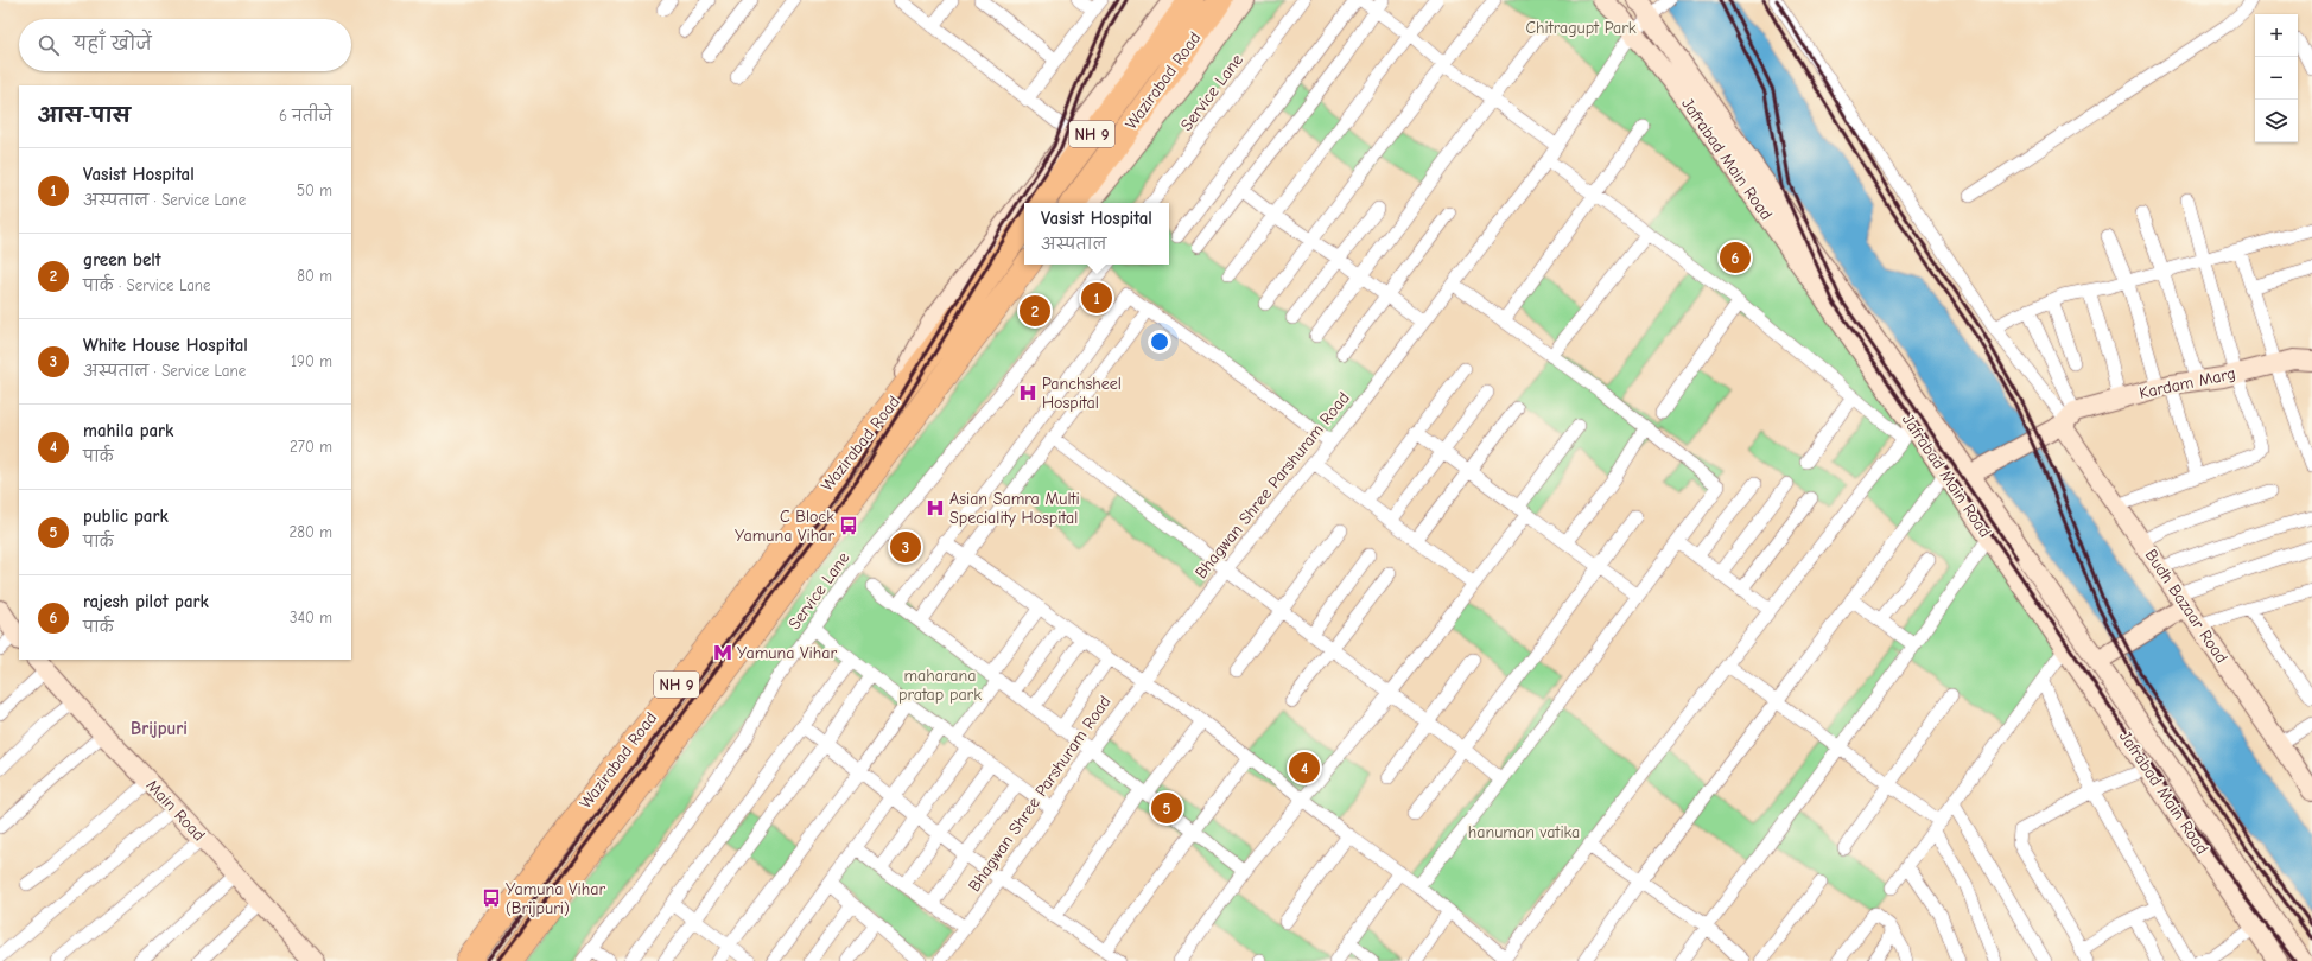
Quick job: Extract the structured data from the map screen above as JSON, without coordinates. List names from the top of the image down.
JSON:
{
  "streets": {
    "highway": ["Wazirabad Road", "NH 9"],
    "main road": [
      "Jafrabad Main Road",
      "Kardam Marg",
      "Budh Bazaar Road",
      "Main Road"
    ],
    "street": ["Service Lane", "Bhagwan Shree Parshuram Road"]
  },
  "crossings": [
    ["Jafrabad Main Road", "Kardam Marg"],
    ["Jafrabad Main Road", "Bhagwan Shree Parshuram Road"],
    ["Kardam Marg", "Budh Bazaar Road"]
  ],
  "districts": ["Brijpuri"],
  "parks": ["Chitragupt Park", "maharana pratap park", "hanuman vatika"],
  "places": {
    "hospital": ["Panchsheel Hospital", "Asian Samra Multi Speciality Hospital"],
    "bus stop": ["C Block Yamuna Vihar", "Yamuna Vihar (Brijpuri)"],
    "metro station": ["Yamuna Vihar"]
  },
  "page": {
    "map_buttons": ["+", "−"],
    "search": "यहाँ खोजें",
    "heading": ["आस-पास", "6 नतीजे"],
    "list": [
      {
        "mark": "1",
        "name": "Vasist Hospital",
        "note": "अस्पताल · Service Lane",
        "value": "50 m"
      },
      {
        "mark": "2",
        "name": "green belt",
        "note": "पार्क · Service Lane",
        "value": "80 m"
      },
      {
        "mark": "3",
        "name": "White House Hospital",
        "note": "अस्पताल · Service Lane",
        "value": "190 m"
      },
      {
        "mark": "4",
        "name": "mahila park",
        "note": "पार्क",
        "value": "270 m"
      },
      {
        "mark": "5",
        "name": "public park",
        "note": "पार्क",
        "value": "280 m"
      },
      {
        "mark": "6",
        "name": "rajesh pilot park",
        "note": "पार्क",
        "value": "340 m"
      }
    ],
    "popup": ["Vasist Hospital", "अस्पताल"],
    "pins": [
      "6",
      "1",
      "2",
      "3",
      "4",
      "5"
    ]
  }
}
